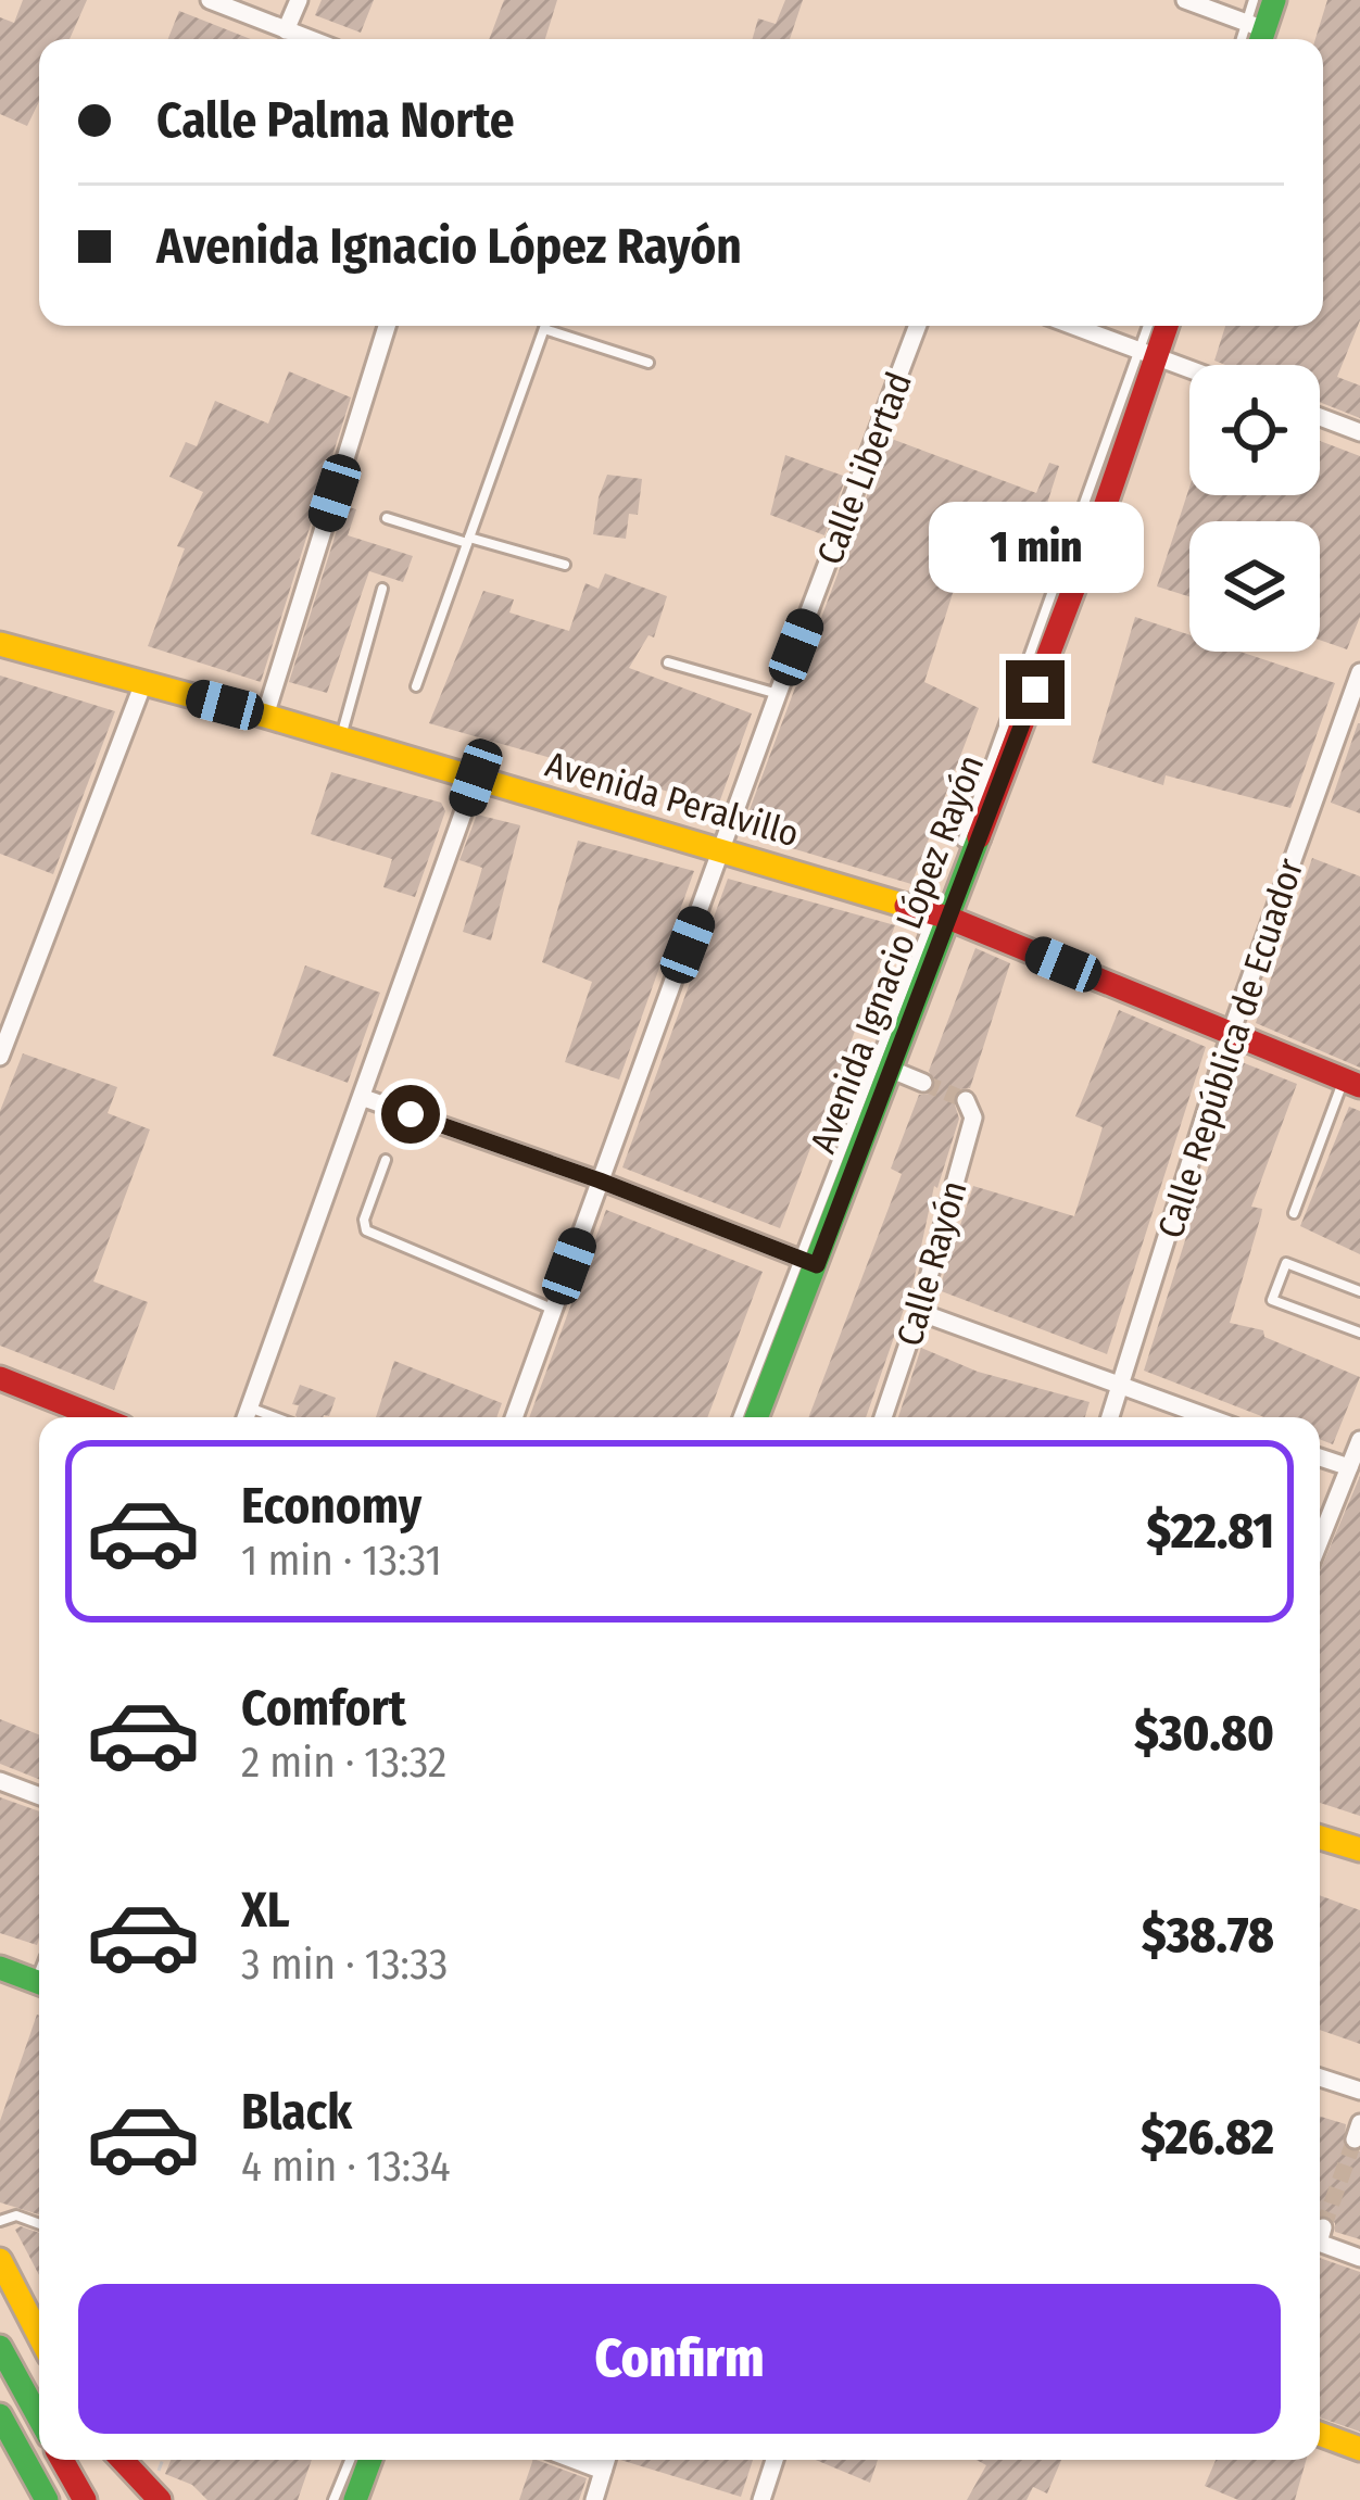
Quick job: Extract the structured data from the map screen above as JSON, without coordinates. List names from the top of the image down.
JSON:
{
  "streets": {
    "street": [
      "Calle Libertad",
      "Avenida Peralvillo",
      "Avenida Ignacio López Rayón",
      "Calle República de Ecuador",
      "Calle Rayón"
    ]
  },
  "crossings": [
    ["Calle Libertad", "Avenida Peralvillo"],
    ["Avenida Peralvillo", "Avenida Ignacio López Rayón"],
    ["Avenida Peralvillo", "Calle República de Ecuador"]
  ],
  "page": {
    "banner": ["Calle Palma Norte", "Avenida Ignacio López Rayón"],
    "bubble": "1 min",
    "list": [
      {
        "name": "Economy",
        "note": "1 min · 13:31",
        "value": "$22.81"
      },
      {
        "name": "Comfort",
        "note": "2 min · 13:32",
        "value": "$30.80"
      },
      {
        "name": "XL",
        "note": "3 min · 13:33",
        "value": "$38.78"
      },
      {
        "name": "Black",
        "note": "4 min · 13:34",
        "value": "$26.82"
      }
    ],
    "buttons": "Confirm"
  }
}
